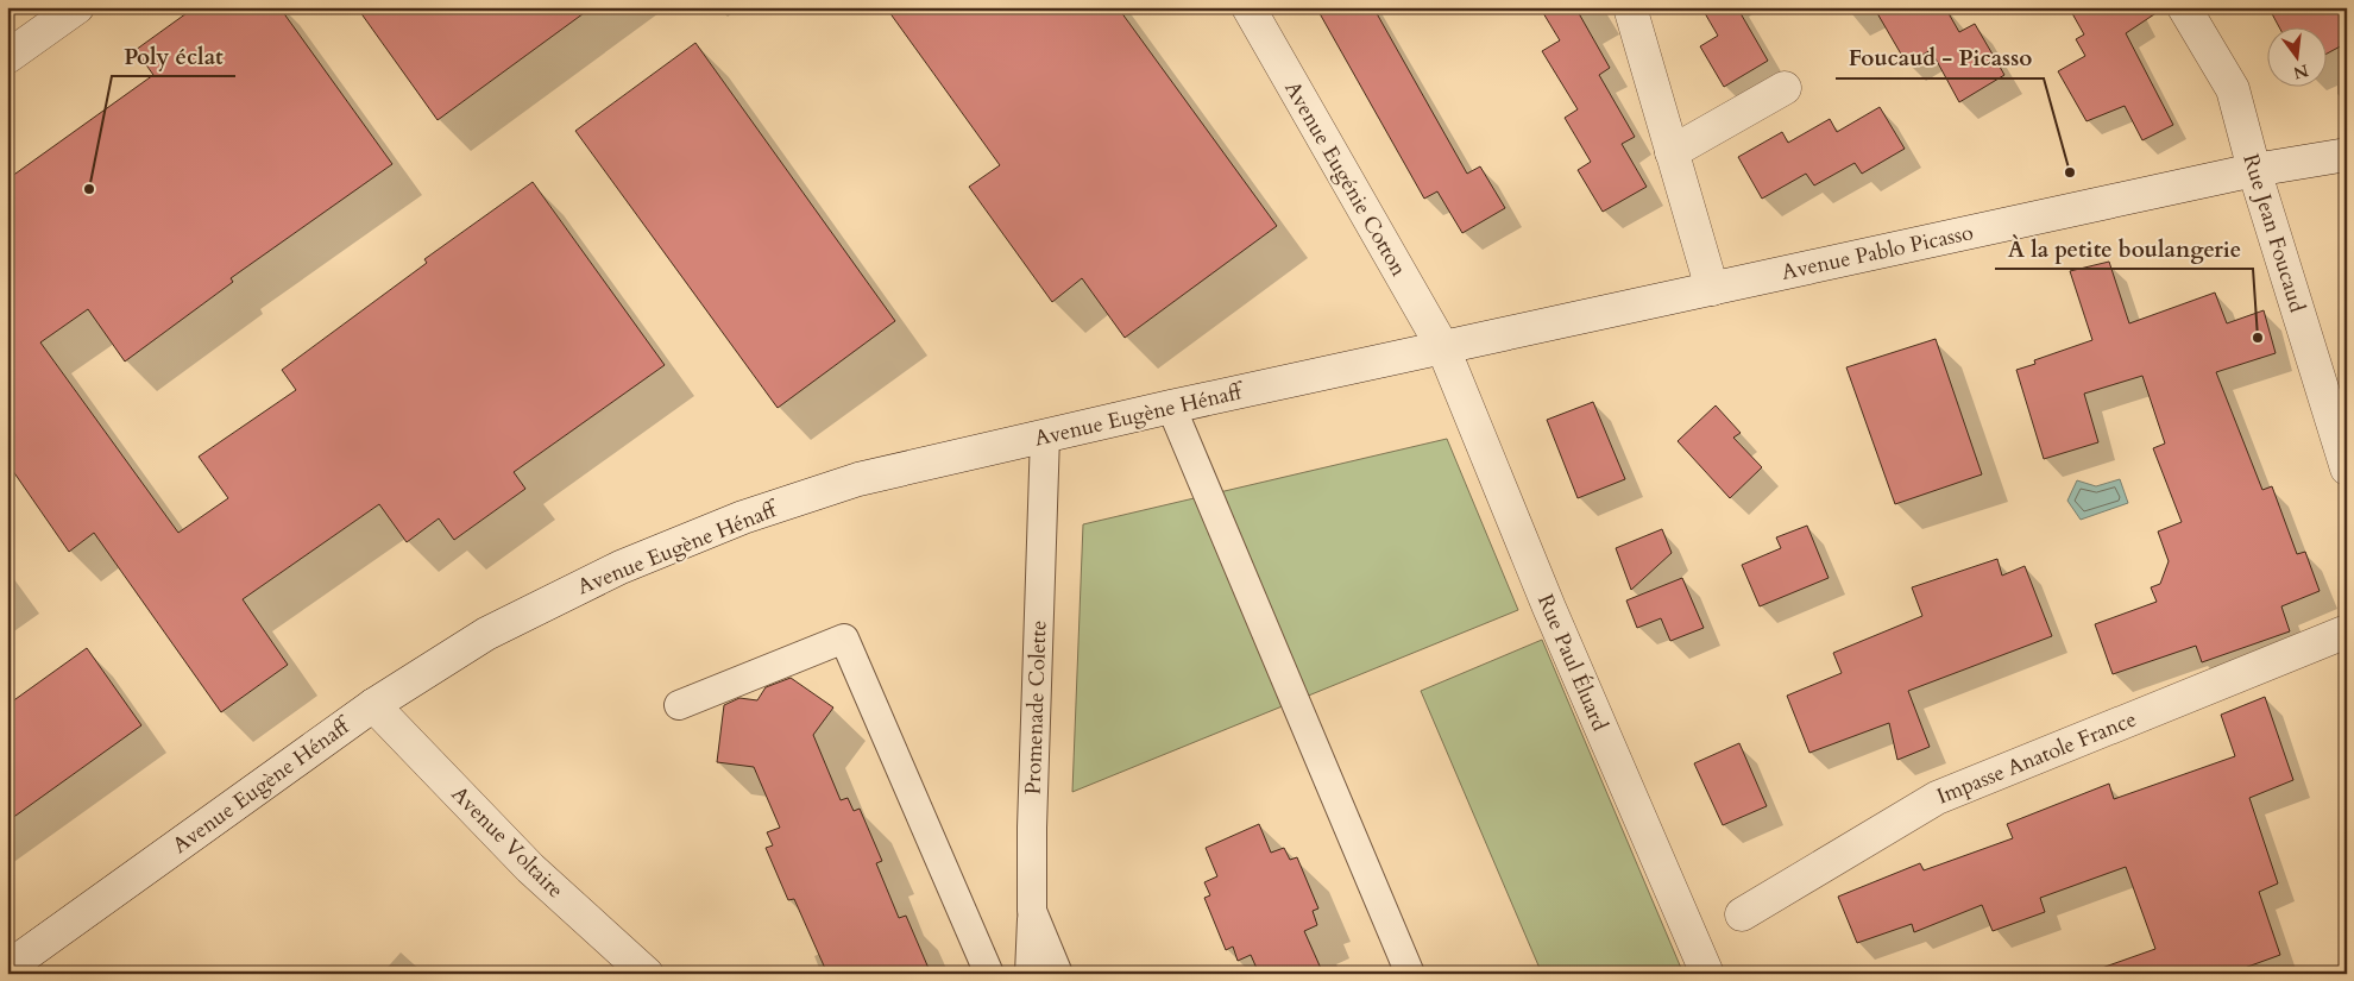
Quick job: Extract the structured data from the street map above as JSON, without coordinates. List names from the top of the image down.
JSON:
{
  "streets": {
    "street": [
      "Avenue Eugénie Cotton",
      "Rue Jean Foucaud",
      "Avenue Pablo Picasso",
      "Avenue Eugène Hénaff",
      "Rue Paul Éluard",
      "Promenade Colette",
      "Impasse Anatole France",
      "Avenue Voltaire"
    ]
  },
  "crossings": [
    ["Avenue Eugénie Cotton", "Avenue Pablo Picasso"],
    ["Avenue Eugénie Cotton", "Avenue Eugène Hénaff"],
    ["Avenue Eugénie Cotton", "Rue Paul Éluard"],
    ["Rue Jean Foucaud", "Avenue Pablo Picasso"],
    ["Avenue Pablo Picasso", "Avenue Eugène Hénaff"],
    ["Avenue Pablo Picasso", "Rue Paul Éluard"],
    ["Avenue Eugène Hénaff", "Rue Paul Éluard"],
    ["Avenue Eugène Hénaff", "Promenade Colette"],
    ["Avenue Eugène Hénaff", "Avenue Voltaire"]
  ],
  "places": ["Foucaud - Picasso", "Poly éclat", "À la petite boulangerie"],
  "north": "bottom"
}
